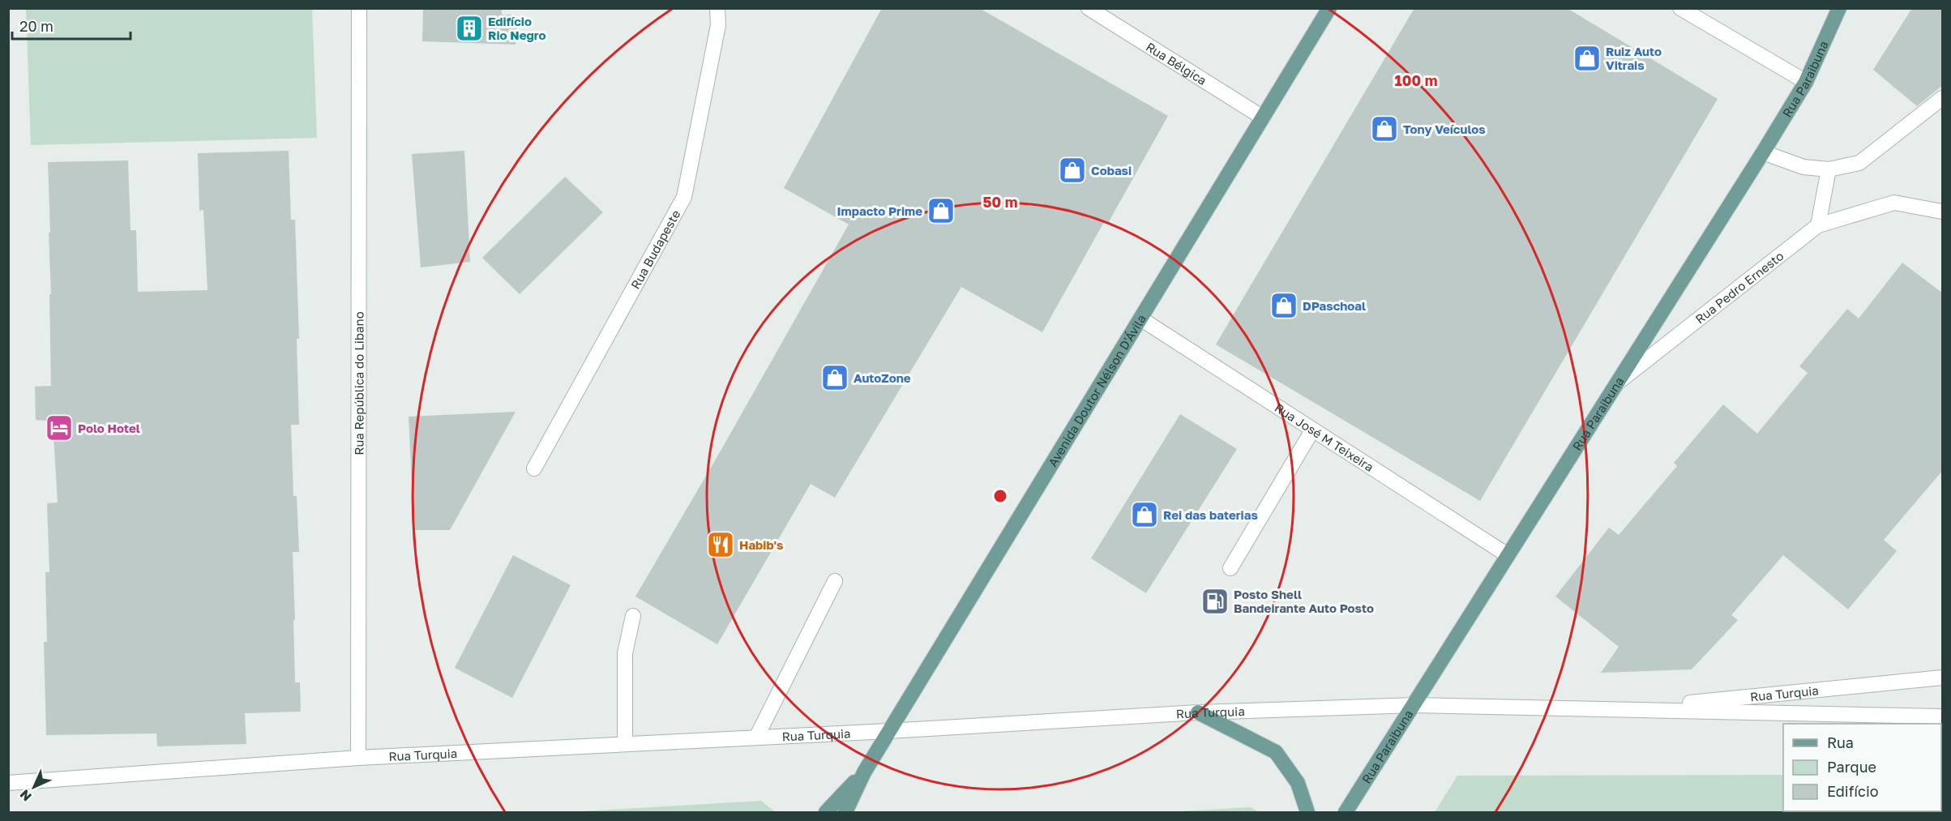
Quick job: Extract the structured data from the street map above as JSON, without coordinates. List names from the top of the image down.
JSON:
{
  "streets": {
    "main road": ["Rua Paraibuna", "Avenida Doutor Nélson D'Ávila"],
    "street": [
      "Rua Bélgica",
      "Rua Budapeste",
      "Rua Pedro Ernesto",
      "Rua República do Libano",
      "Rua José M Teixeira",
      "Rua Turquia"
    ]
  },
  "crossings": [
    ["Rua Bélgica", "Avenida Doutor Nélson D'Ávila"],
    ["Rua Paraibuna", "Rua Pedro Ernesto"],
    ["Rua Paraibuna", "Rua José M Teixeira"],
    ["Rua Paraibuna", "Rua Turquia"],
    ["Rua República do Libano", "Rua Turquia"],
    ["Avenida Doutor Nélson D'Ávila", "Rua José M Teixeira"],
    ["Avenida Doutor Nélson D'Ávila", "Rua Turquia"]
  ],
  "places": {
    "building": ["Edifício Rio Negro"],
    "shop": [
      "Ruiz Auto Vitrais",
      "Tony Veículos",
      "Cobasi",
      "Impacto Prime",
      "DPaschoal",
      "AutoZone",
      "Rei das baterias"
    ],
    "hotel": ["Polo Hotel"],
    "restaurant": ["Habib's"],
    "fuel station": ["Posto Shell Bandeirante Auto Posto"]
  },
  "legend": ["Rua", "Parque", "Edifício"],
  "scale_bar": "20 m",
  "north": "bottom left",
  "rings": ["100 m", "50 m"]
}
